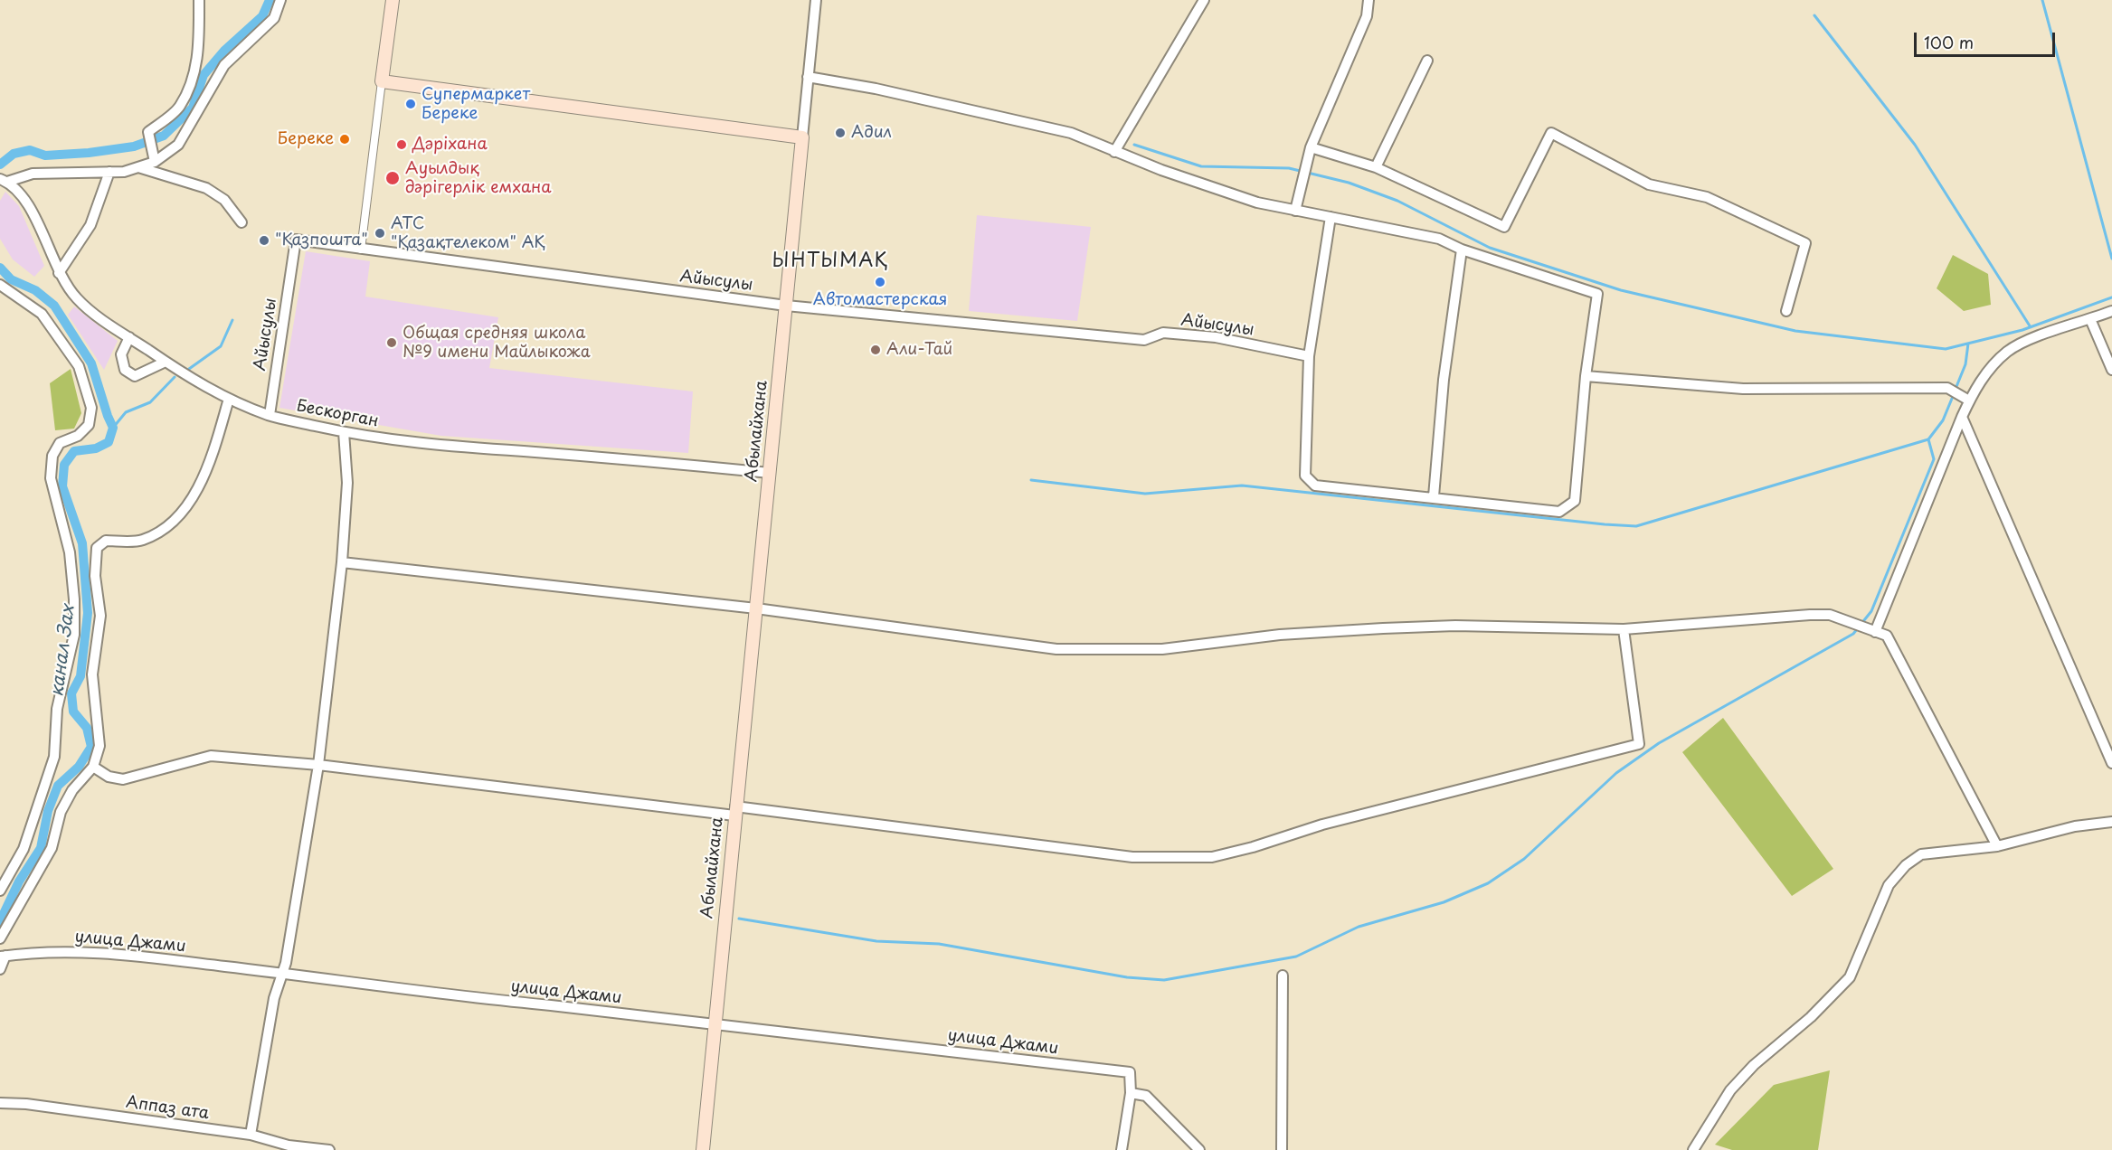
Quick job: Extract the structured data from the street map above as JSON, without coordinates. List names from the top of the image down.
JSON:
{
  "streets": {
    "main road": ["Абылайхана"],
    "street": [
      "Айысулы",
      "Бескорган",
      "улица Джами",
      "Аппаз ата"
    ]
  },
  "crossings": [
    ["Айысулы", "Бескорган"],
    ["Айысулы", "Абылайхана"],
    ["Бескорган", "Абылайхана"],
    ["Абылайхана", "улица Джами"]
  ],
  "districts": ["ЫНТЫМАҚ"],
  "water": ["канал Зах"],
  "places": [
    "Супермаркет Береке",
    "Адил",
    "Береке",
    "Дәріхана",
    "Ауылдық дәрігерлік емхана",
    "АТС \"Қазақтелеком\" АҚ",
    "\"Қазпошта\"",
    "Автомастерская",
    "Общая средняя школа №9 имени Майлыкожа",
    "Али-Тай"
  ],
  "scale_bar": "100 m"
}
